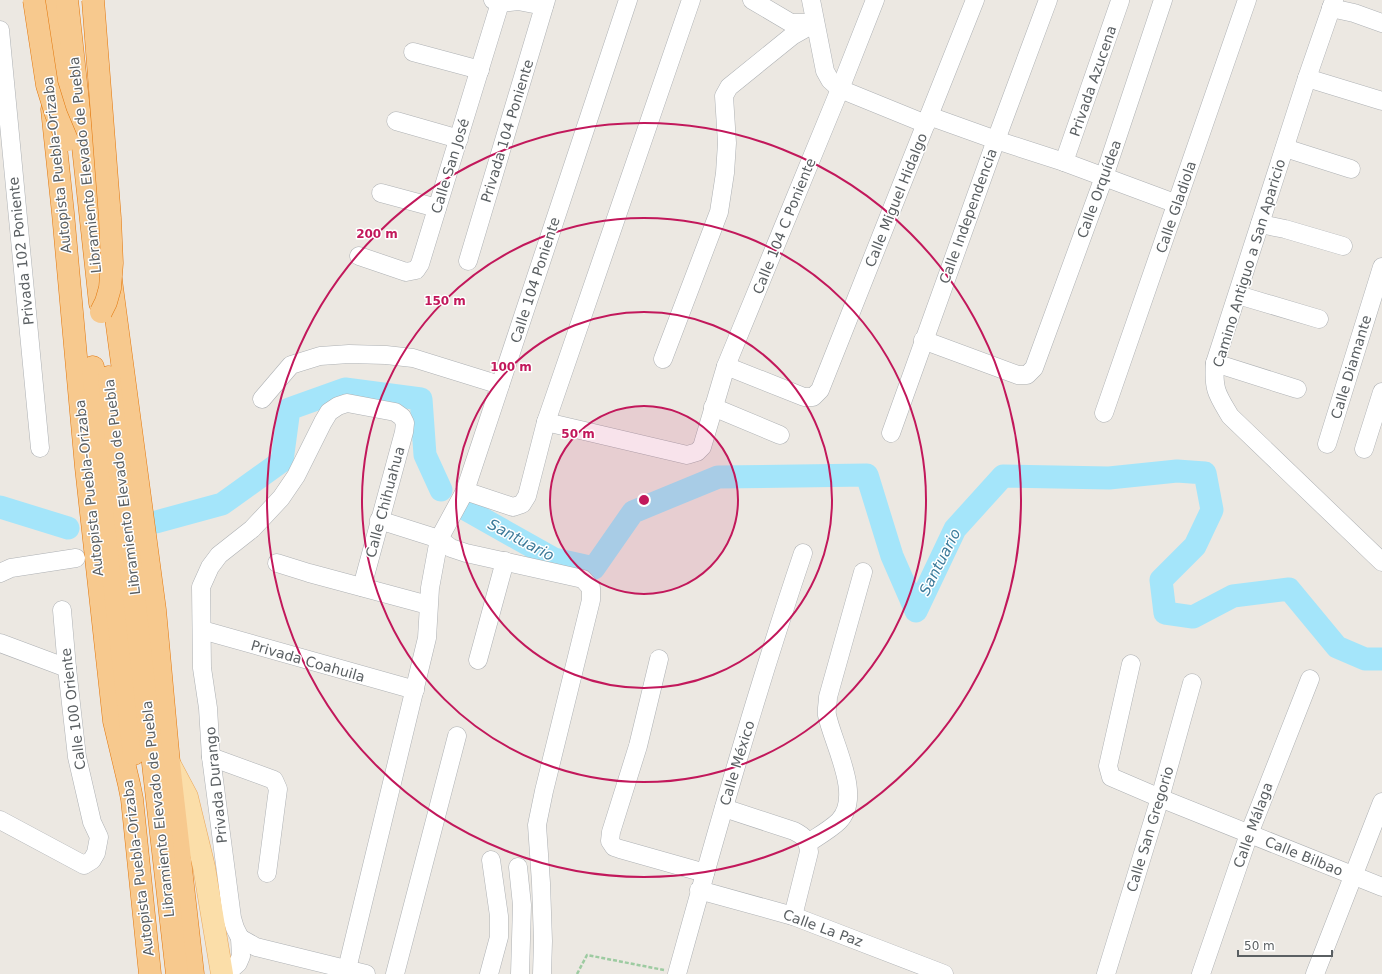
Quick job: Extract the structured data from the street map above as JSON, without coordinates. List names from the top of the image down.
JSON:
{
  "streets": {
    "highway": ["Autopista Puebla-Orizaba", "Libramiento Elevado de Puebla"],
    "street": [
      "Privada Azucena",
      "Privada 104 Poniente",
      "Calle San José",
      "Calle Orquídea",
      "Calle Miguel Hidalgo",
      "Calle Gladiola",
      "Calle Independencia",
      "Calle 104 C Poniente",
      "Privada 102 Poniente",
      "Camino Antiguo a San Aparicio",
      "Calle 104 Poniente",
      "Calle Diamante",
      "Calle Chihuahua",
      "Privada Coahuila",
      "Calle 100 Oriente",
      "Calle México",
      "Privada Durango",
      "Calle Málaga",
      "Calle San Gregorio",
      "Calle Bilbao",
      "Calle La Paz"
    ]
  },
  "crossings": [
    ["Calle Orquídea", "Calle Independencia"],
    ["Calle Miguel Hidalgo", "Calle 104 C Poniente"],
    ["Calle 104 Poniente", "Privada Coahuila"],
    ["Calle Chihuahua", "Privada Durango"],
    ["Privada Coahuila", "Privada Durango"],
    ["Calle México", "Calle La Paz"],
    ["Calle Málaga", "Calle Bilbao"],
    ["Calle San Gregorio", "Calle Bilbao"]
  ],
  "water": ["Santuario"],
  "scale_bar": "50 m",
  "rings": [
    "200 m",
    "150 m",
    "100 m",
    "50 m"
  ]
}
